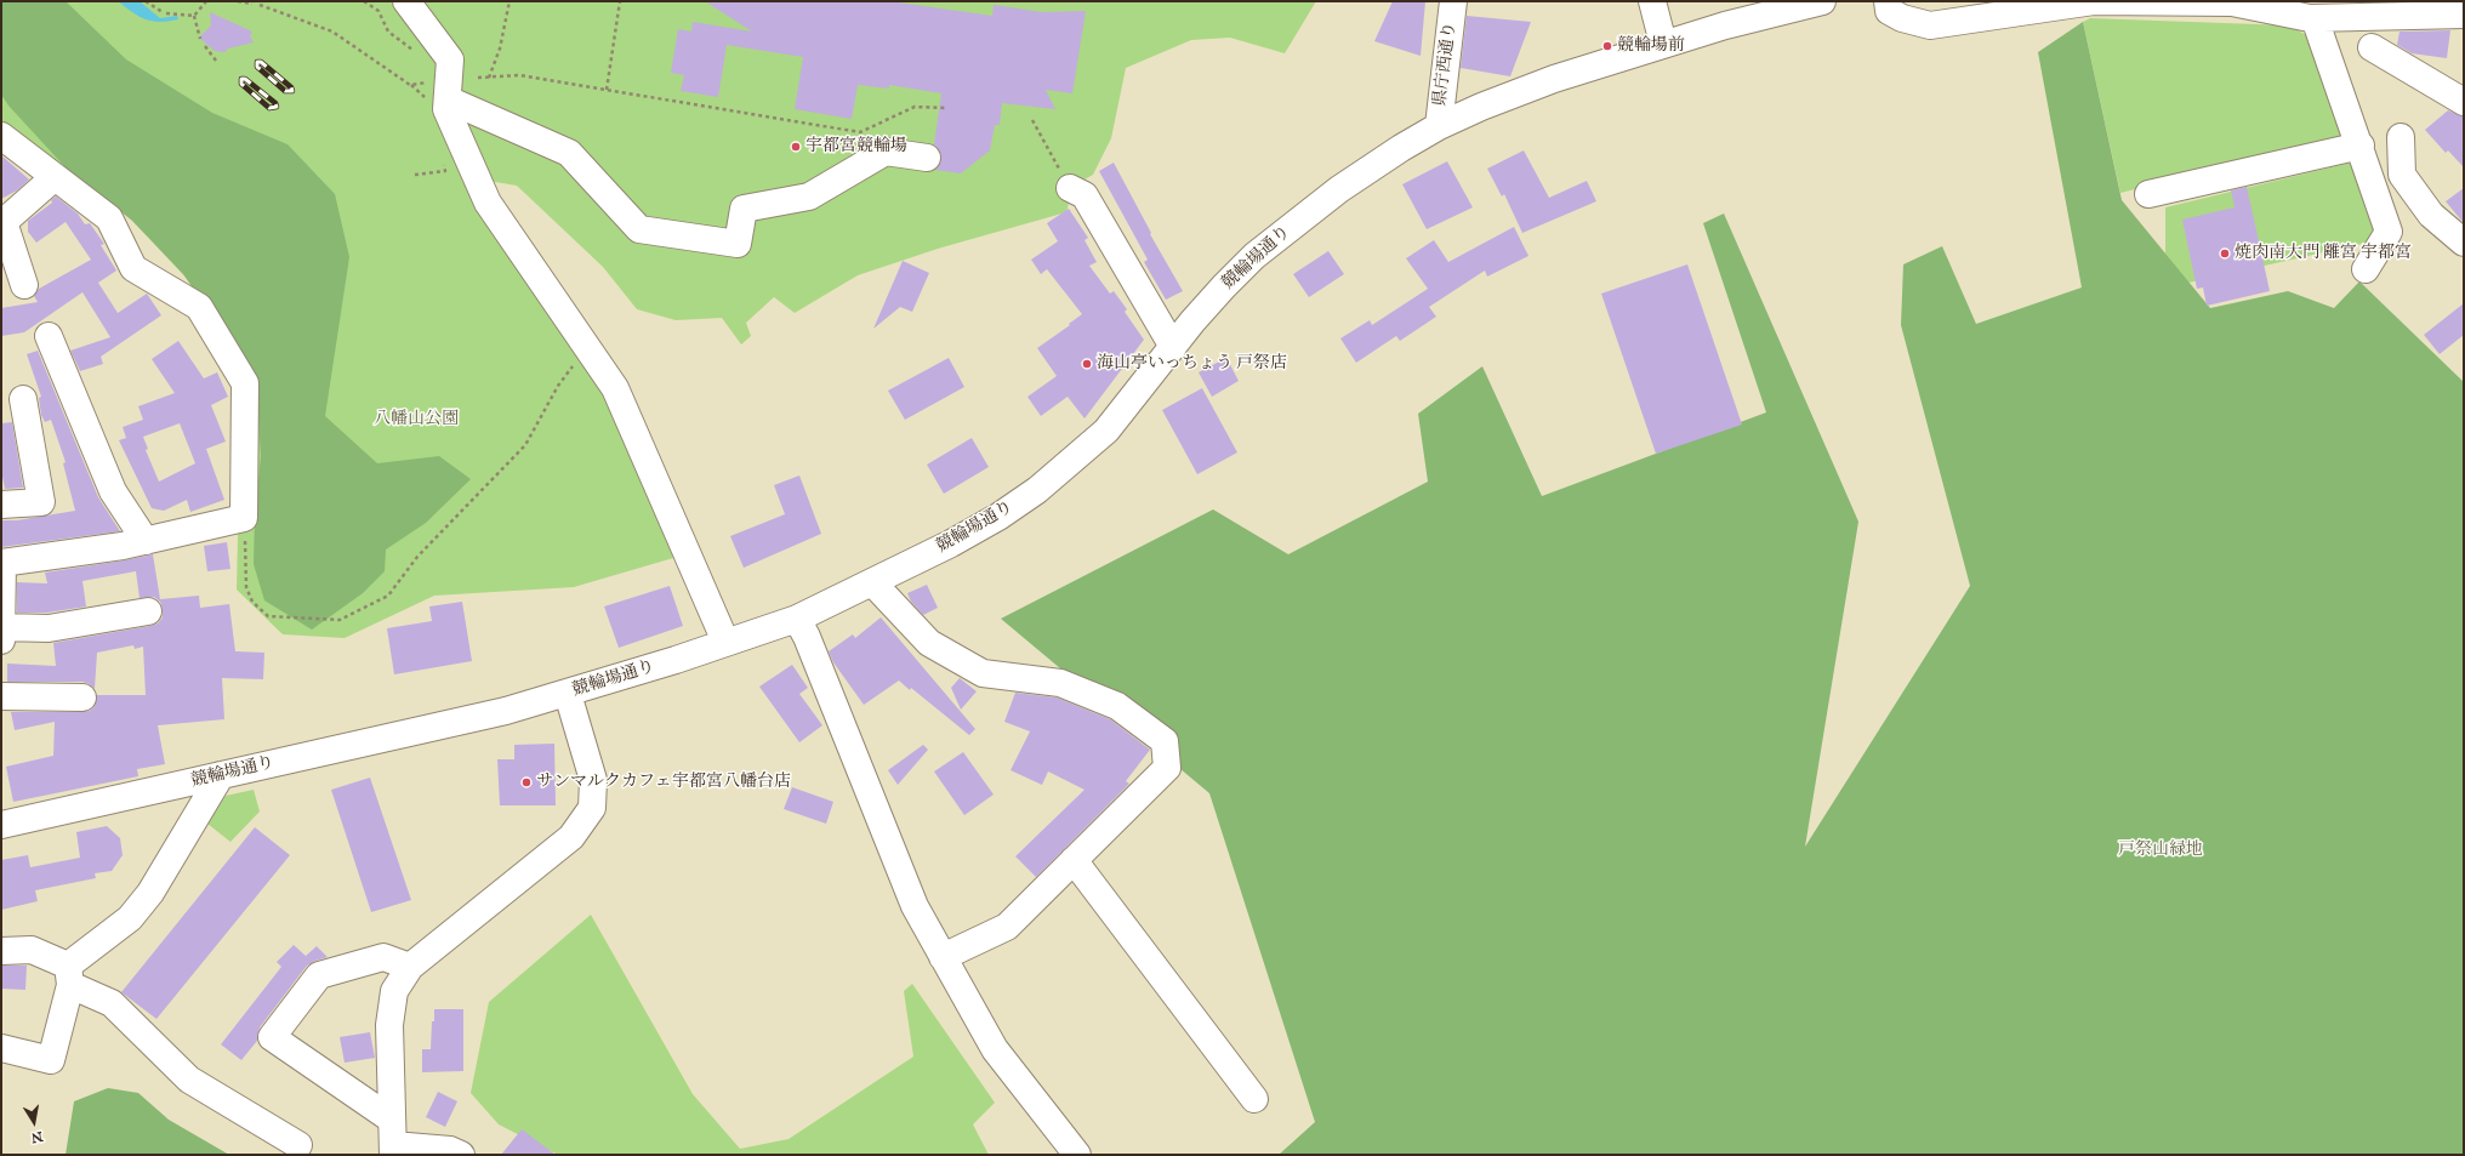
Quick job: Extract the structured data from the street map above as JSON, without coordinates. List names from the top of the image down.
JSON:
{
  "streets": {
    "street": ["県庁西通り", "競輪場通り"]
  },
  "crossings": [
    ["県庁西通り", "競輪場通り"]
  ],
  "parks": ["八幡山公園", "戸祭山緑地"],
  "places": [
    "競輪場前",
    "宇都宮競輪場",
    "焼肉南大門 離宮 宇都宮",
    "海山亭いっちょう 戸祭店",
    "サンマルクカフェ宇都宮八幡台店"
  ],
  "north": "bottom"
}
